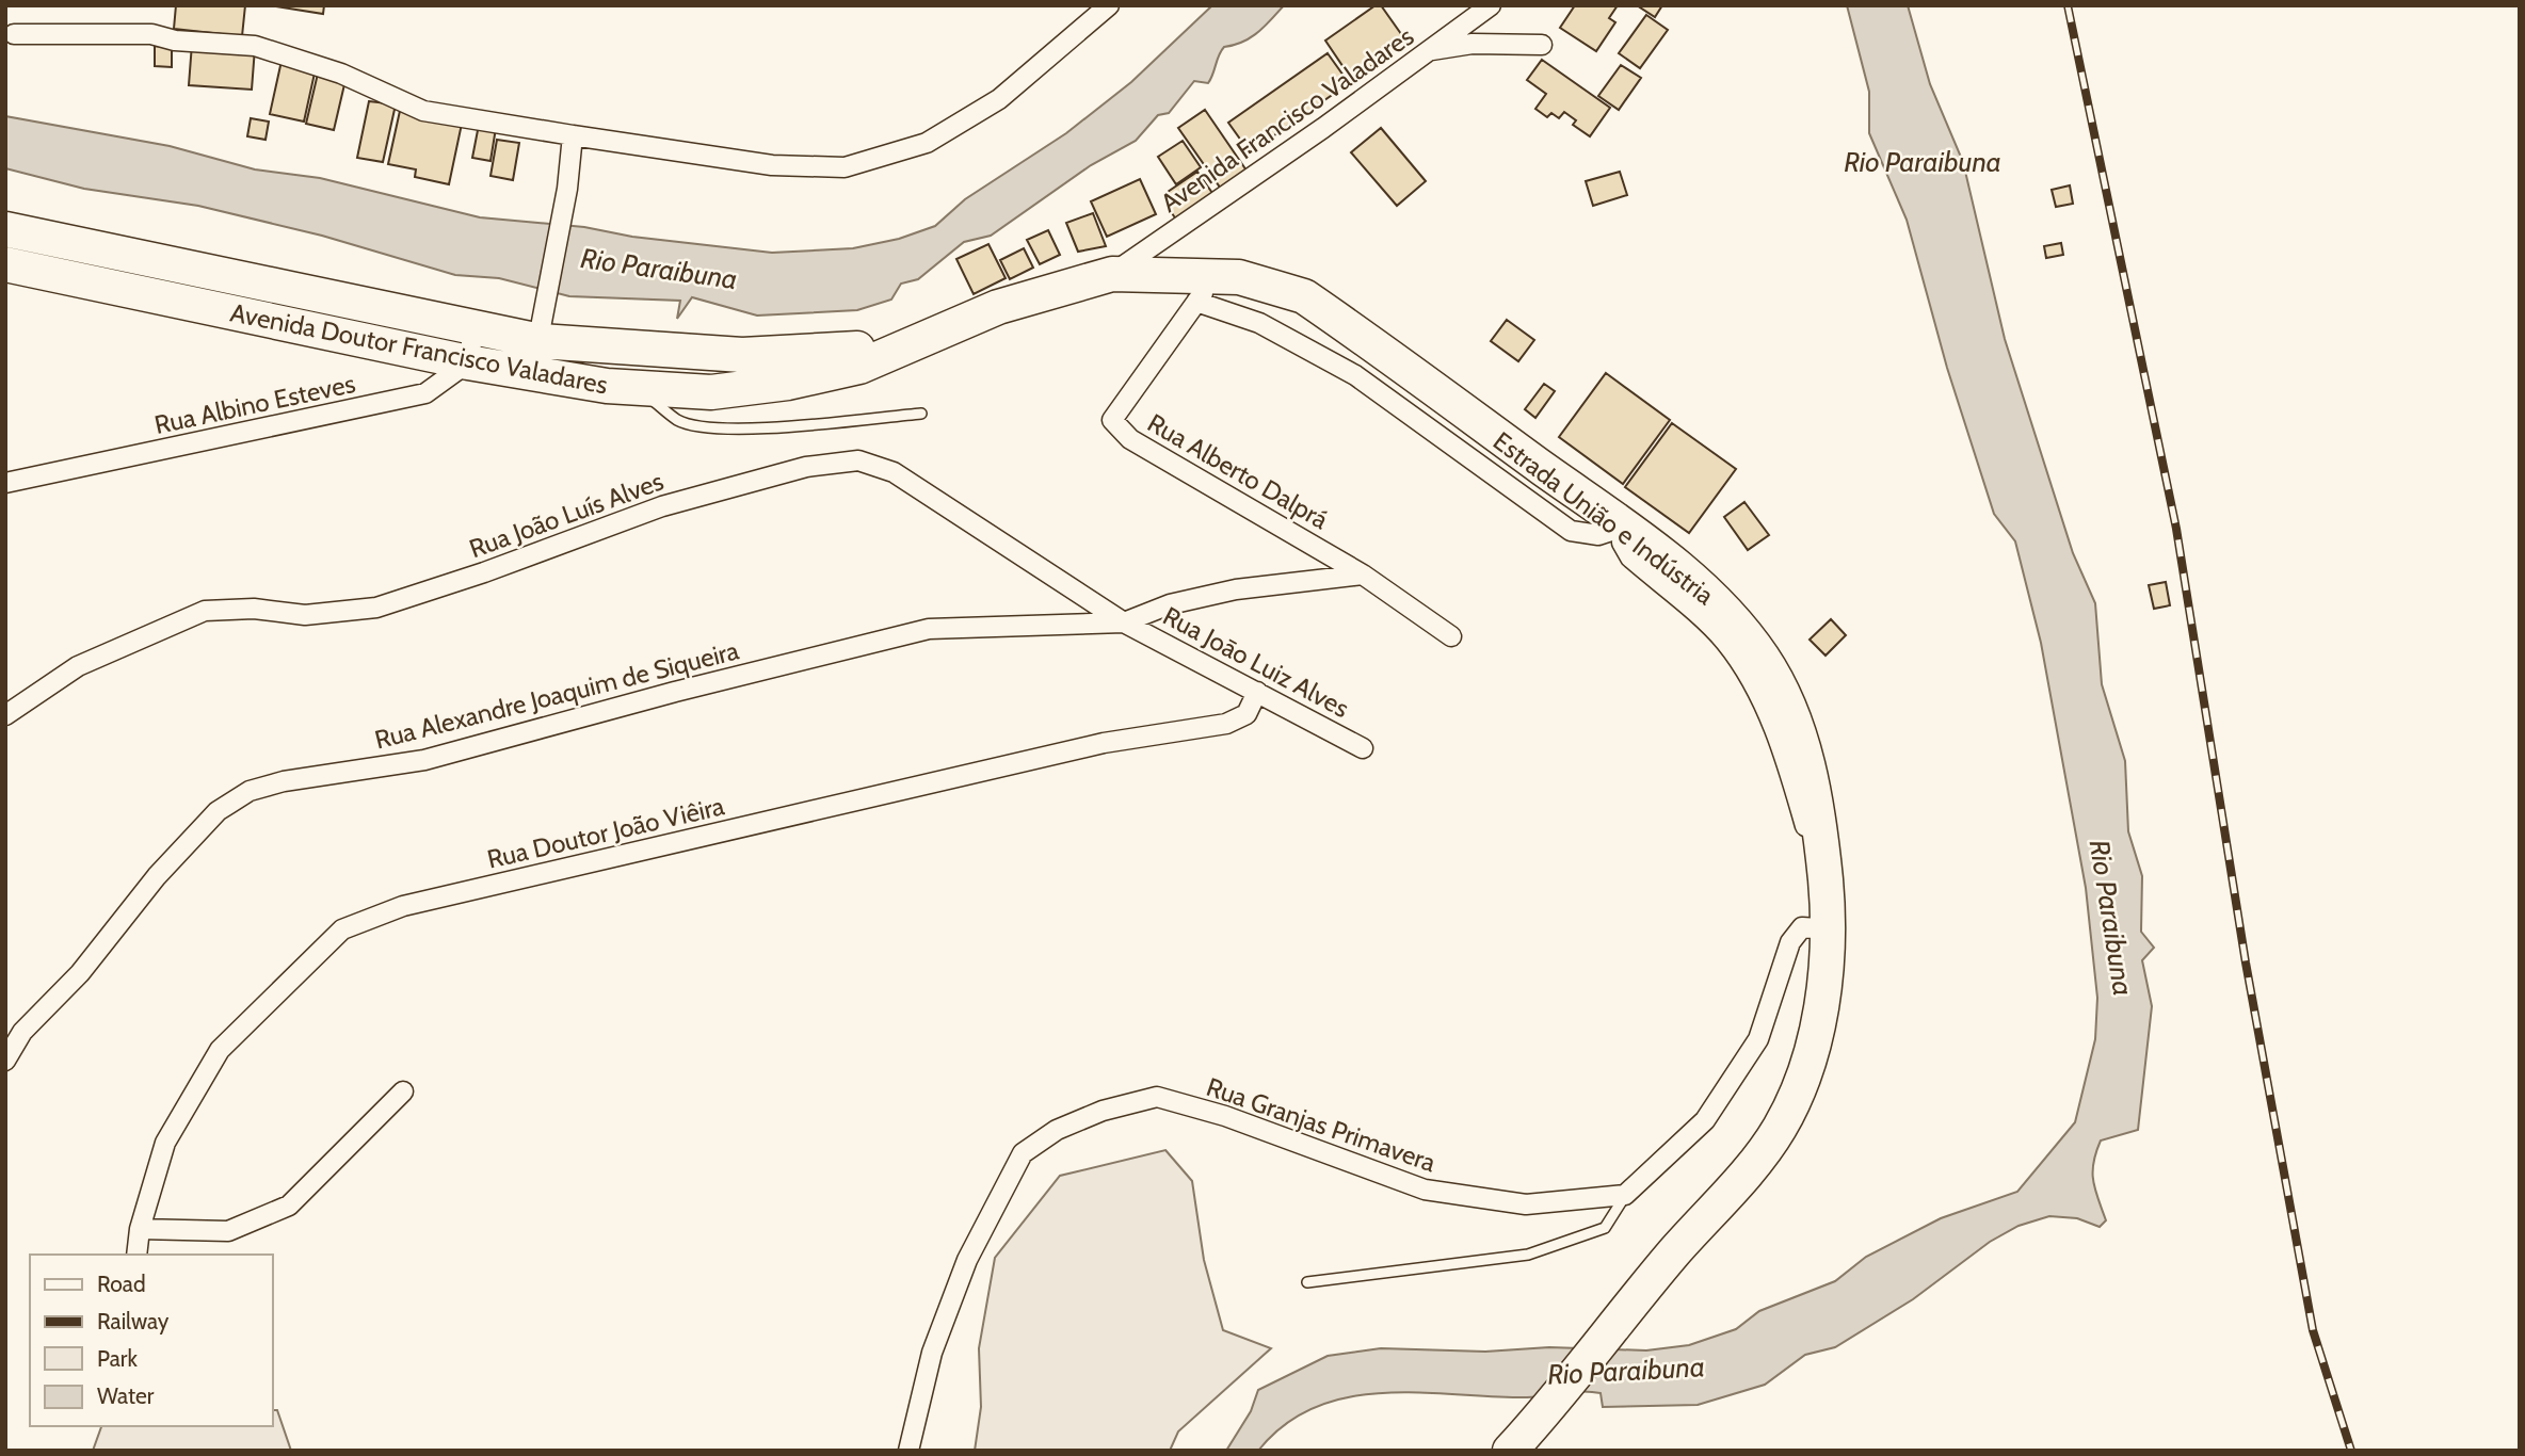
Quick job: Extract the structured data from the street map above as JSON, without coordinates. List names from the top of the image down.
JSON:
{
  "streets": {
    "highway": ["Avenida Doutor Francisco Valadares", "Estrada União e Indústria"],
    "street": [
      "Avenida Francisco Valadares",
      "Rua Albino Esteves",
      "Rua Alberto Dalprá",
      "Rua João Luís Alves",
      "Rua Joāo Luiz Alves",
      "Rua Alexandre Joaquim de Siqueira",
      "Rua Doutor João Viêira",
      "Rua Granjas Primavera"
    ]
  },
  "crossings": [
    ["Avenida Francisco Valadares", "Estrada União e Indústria"],
    ["Avenida Doutor Francisco Valadares", "Rua Albino Esteves"],
    ["Avenida Doutor Francisco Valadares", "Estrada União e Indústria"],
    ["Rua Alberto Dalprá", "Estrada União e Indústria"],
    ["Rua João Luís Alves", "Rua Joāo Luiz Alves"],
    ["Rua João Luís Alves", "Rua Alexandre Joaquim de Siqueira"],
    ["Rua Joāo Luiz Alves", "Rua Alexandre Joaquim de Siqueira"],
    ["Rua Joāo Luiz Alves", "Rua Doutor João Viêira"]
  ],
  "water": ["Rio Paraibuna"],
  "legend": [
    "Road",
    "Railway",
    "Park",
    "Water"
  ]
}
